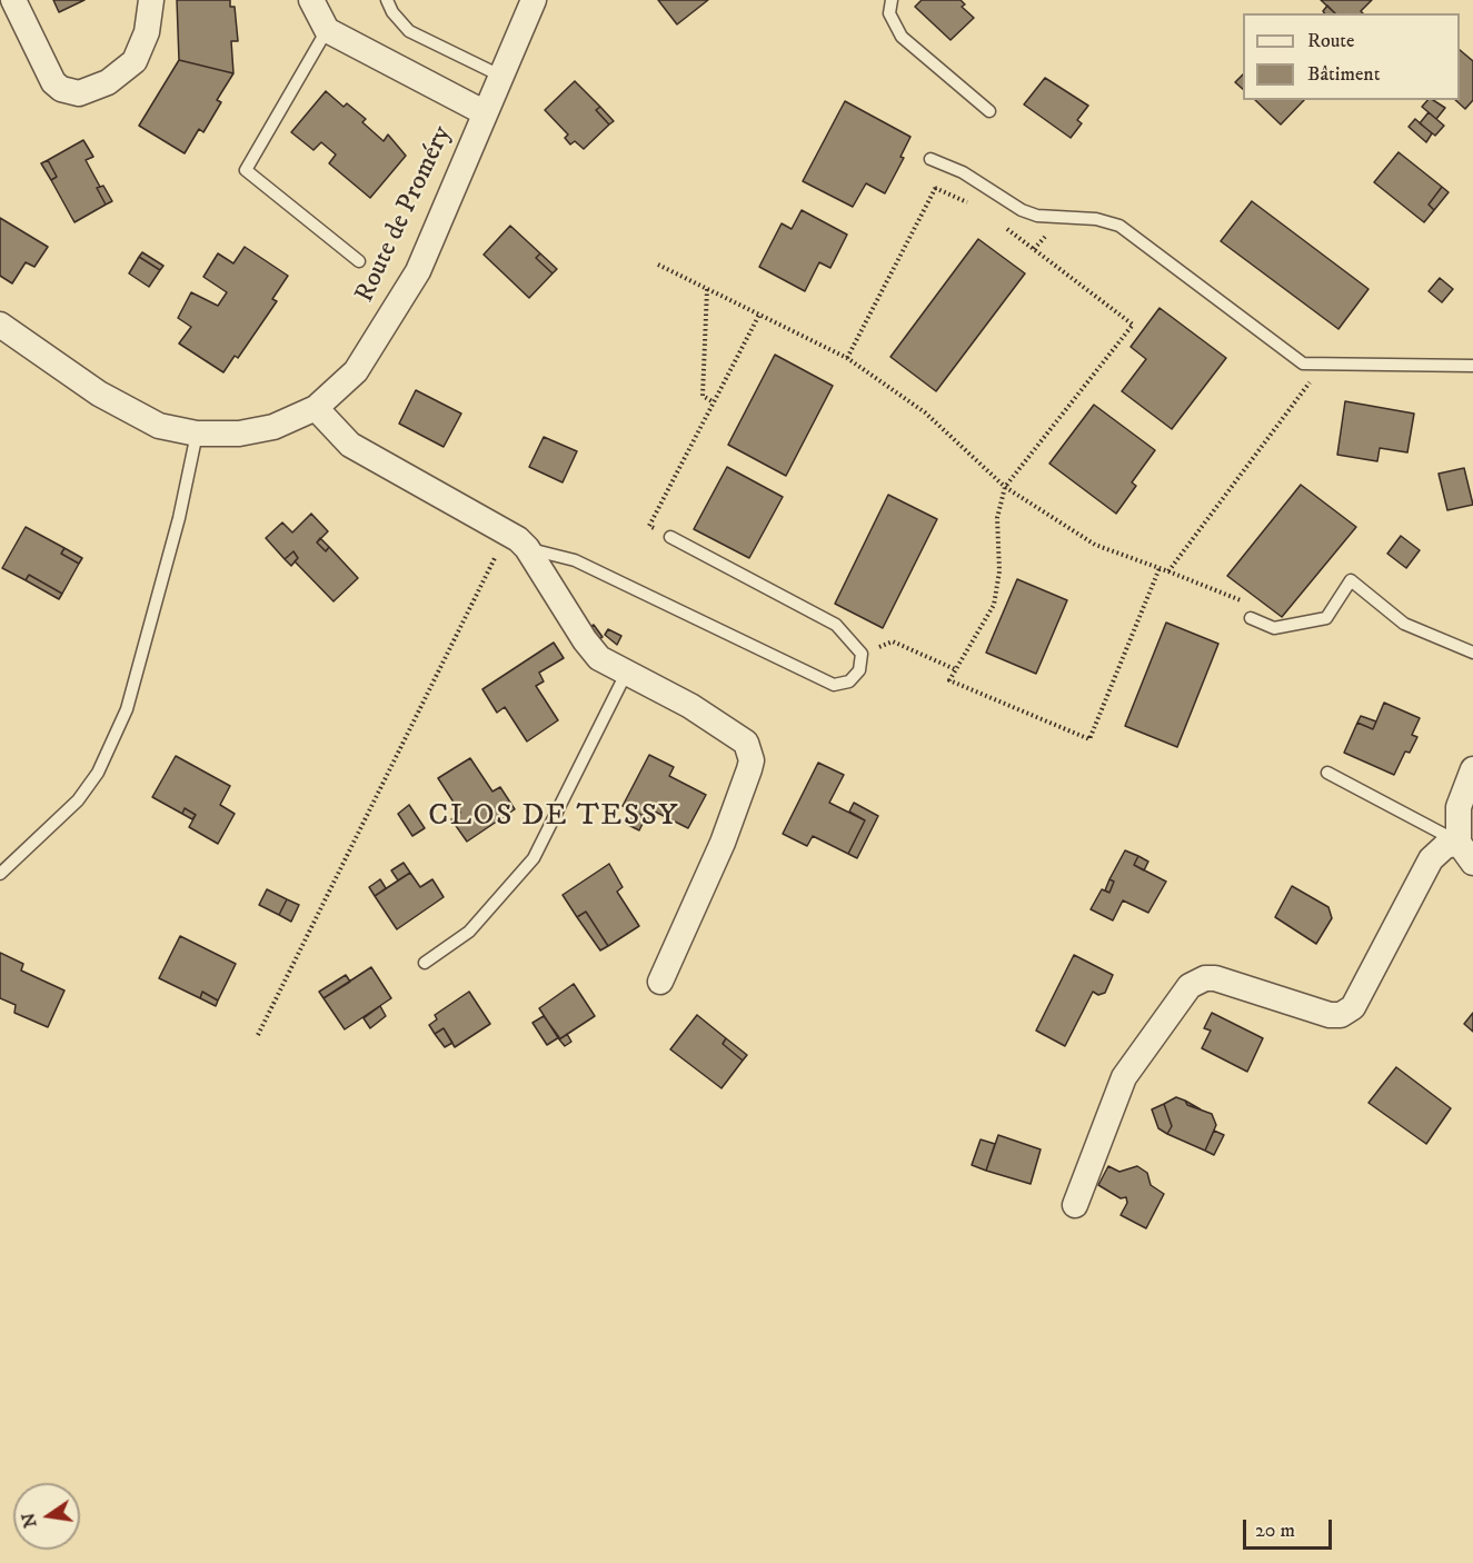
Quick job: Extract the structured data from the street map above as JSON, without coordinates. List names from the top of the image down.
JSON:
{
  "streets": {
    "street": ["Route de Proméry"]
  },
  "districts": ["CLOS DE TESSY"],
  "legend": ["Route", "Bâtiment"],
  "scale_bar": "20 m",
  "north": "left"
}
